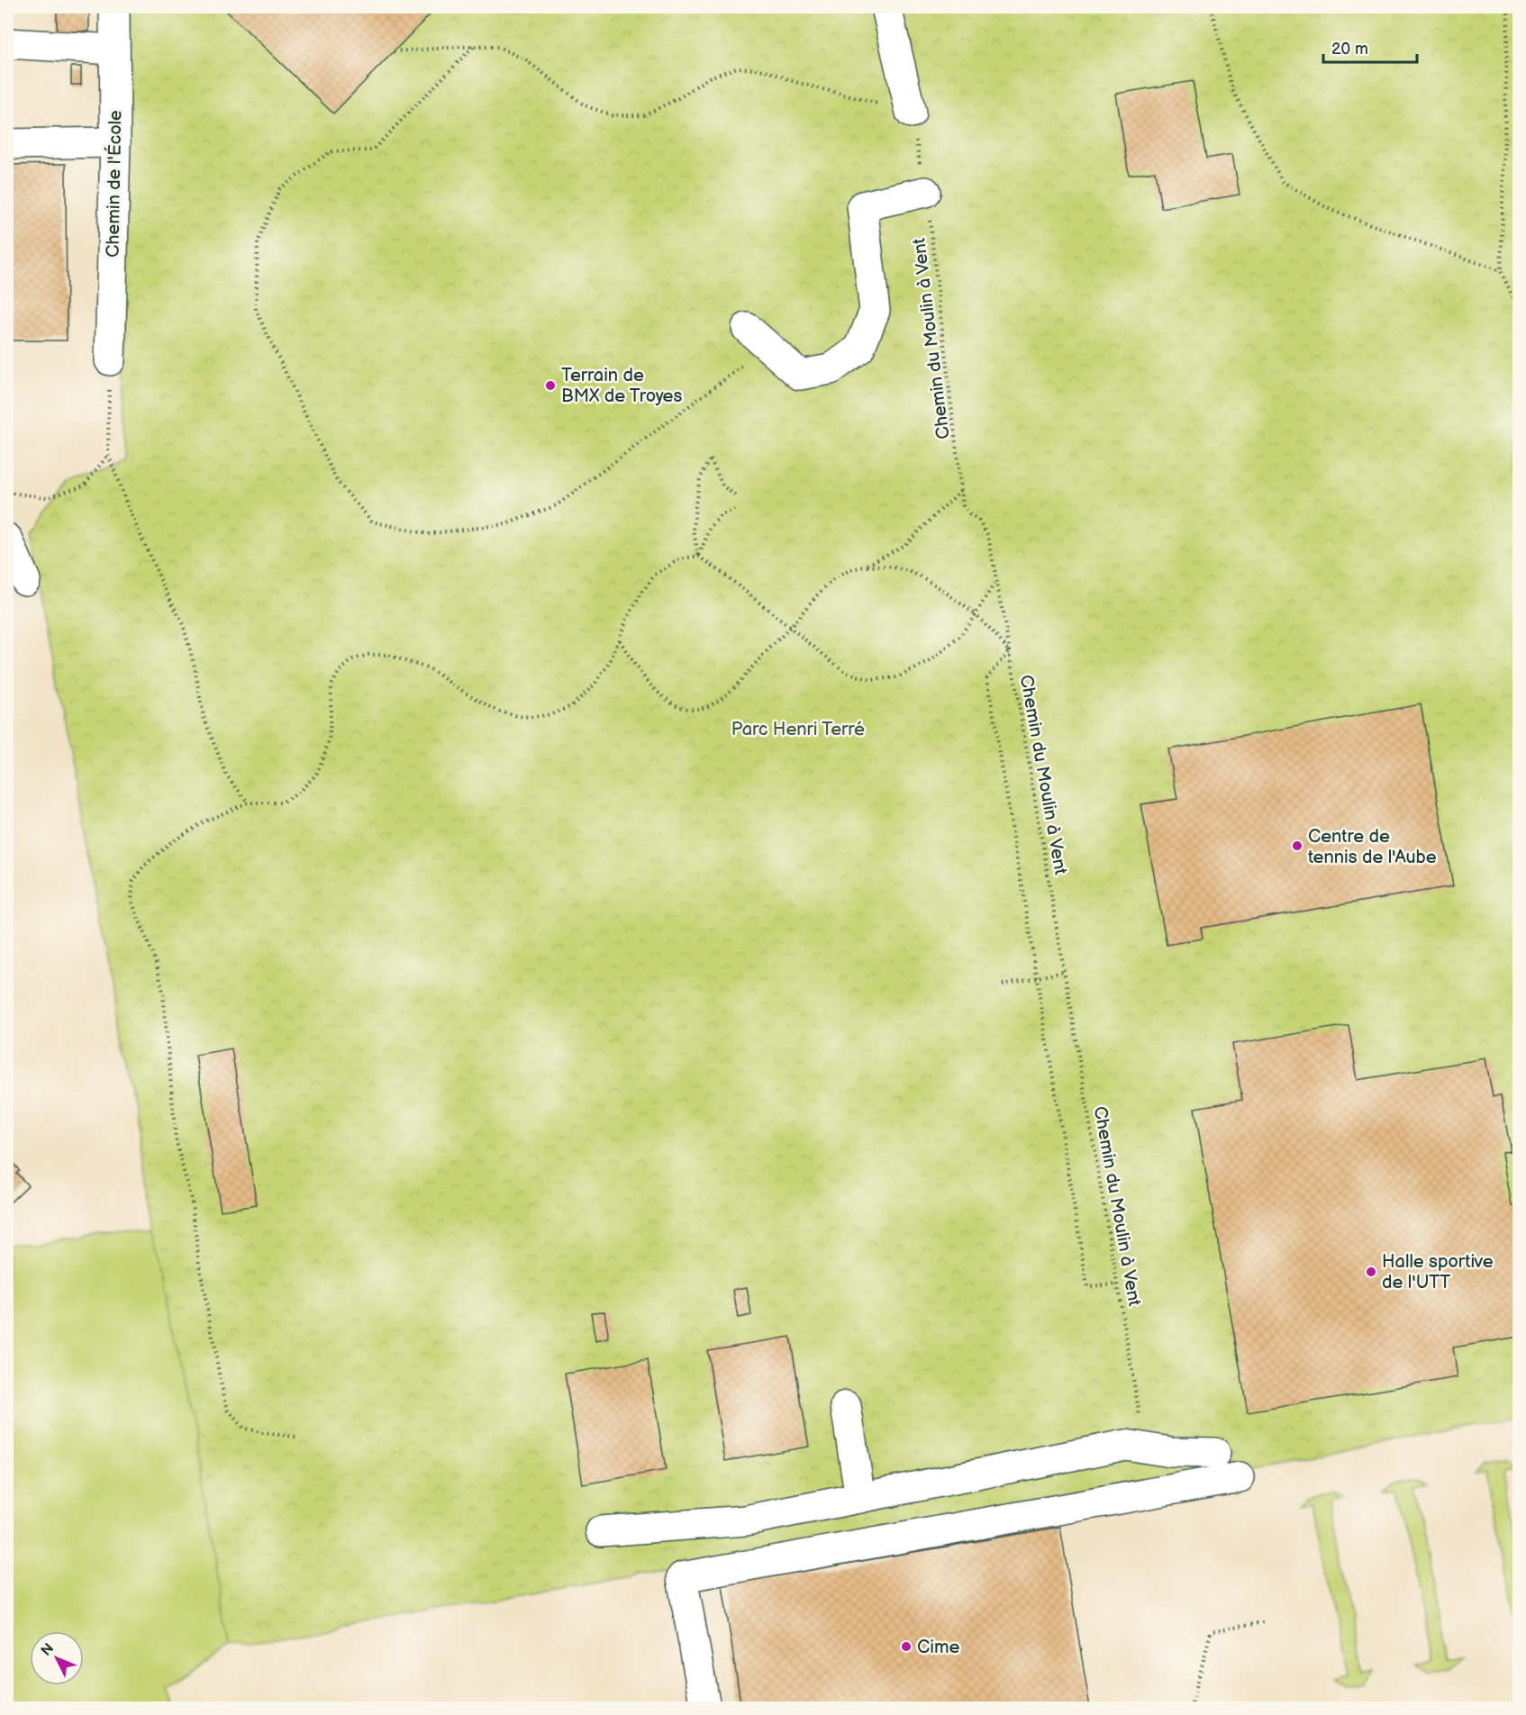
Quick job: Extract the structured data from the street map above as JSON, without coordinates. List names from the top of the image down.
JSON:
{
  "streets": {
    "street": ["Chemin de l'École"],
    "path": ["Chemin du Moulin à Vent"]
  },
  "parks": ["Parc Henri Terré"],
  "places": [
    "Terrain de BMX de Troyes",
    "Centre de tennis de l'Aube",
    "Halle sportive de l'UTT",
    "Cime"
  ],
  "scale_bar": "20 m",
  "north": "top left"
}
